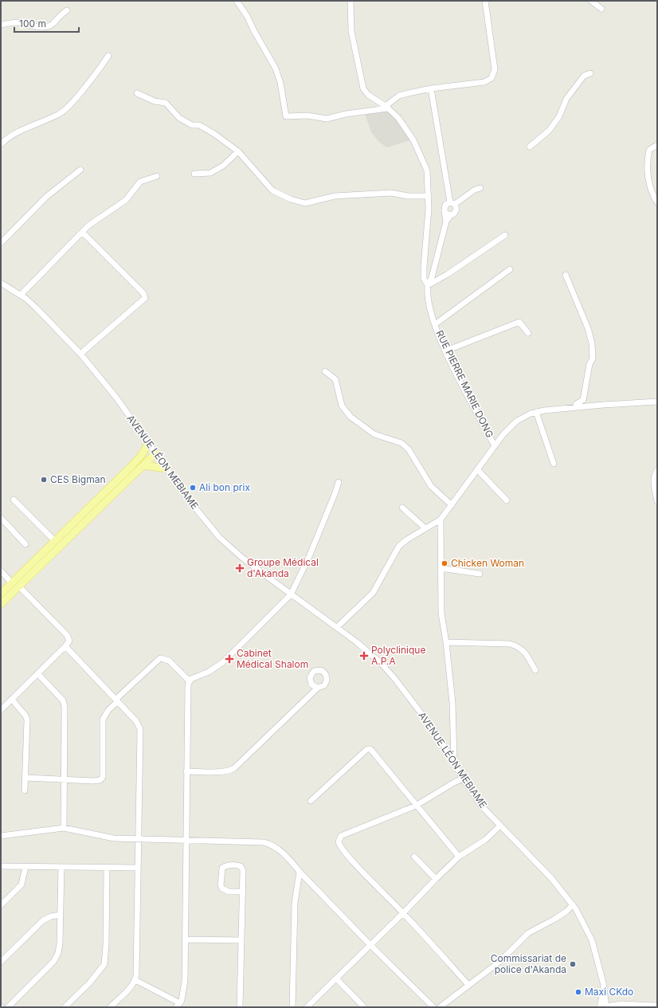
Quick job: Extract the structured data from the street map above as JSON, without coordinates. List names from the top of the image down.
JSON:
{
  "streets": {
    "street": ["RUE PIERRE MARIE DONG", "AVENUE LÉON MEBIAME"]
  },
  "places": {
    "other": [
      "CES Bigman",
      "Ali bon prix",
      "Chicken Woman",
      "Commissariat de police d'Akanda",
      "Maxi CKdo"
    ],
    "health": ["Groupe Médical d'Akanda", "Polyclinique A.P.A", "Cabinet Médical Shalom"]
  },
  "scale_bar": "100 m"
}
